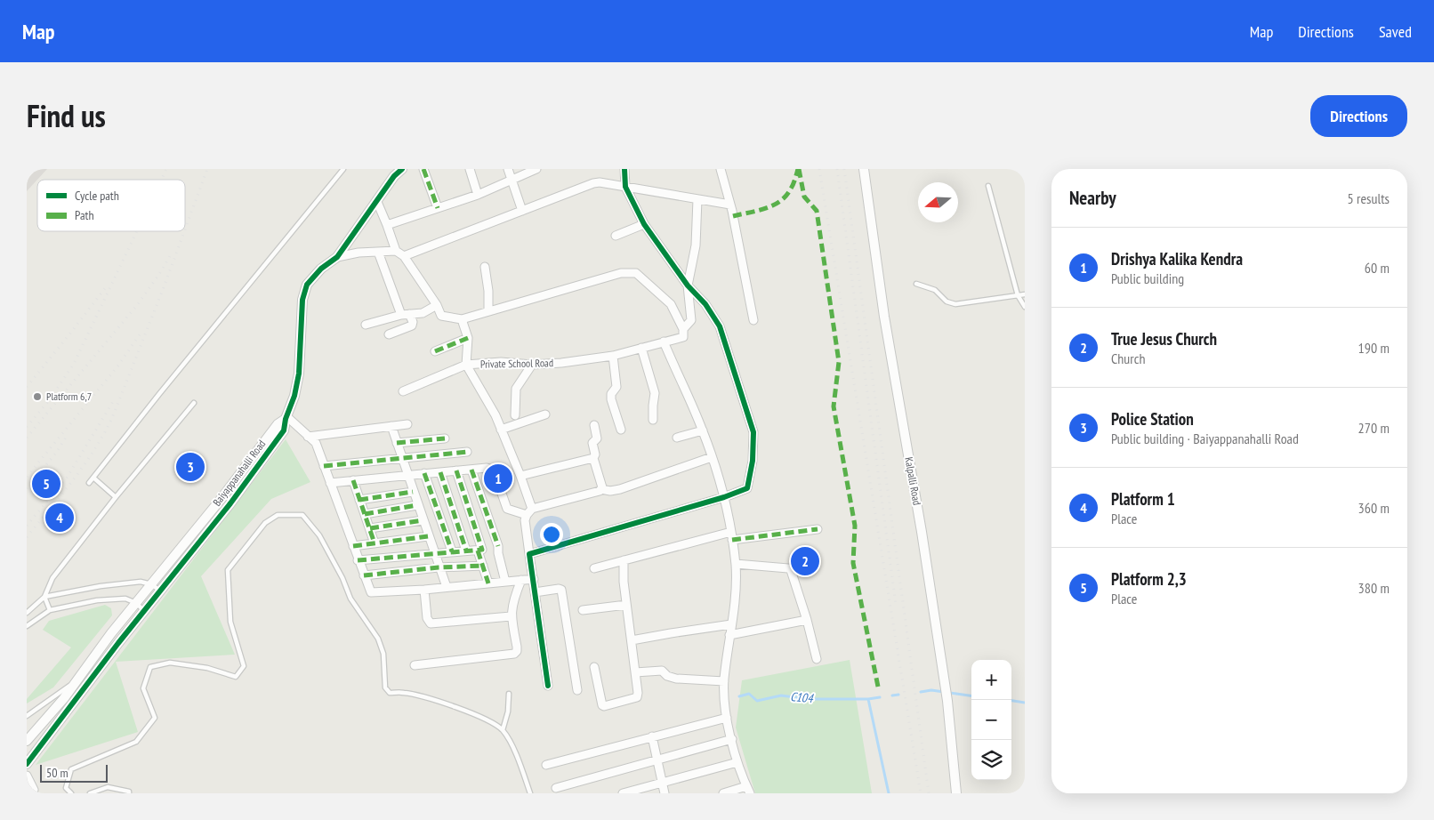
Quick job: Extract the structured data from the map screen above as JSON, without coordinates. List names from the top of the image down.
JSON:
{
  "streets": {
    "street": ["Private School Road", "Baiyappanahalli Road", "Kalpalli Road"]
  },
  "water": ["C104"],
  "places": ["Platform 6,7"],
  "legend": ["Cycle path", "Path"],
  "scale_bar": "50 m",
  "north": "left",
  "page": {
    "header": "Map",
    "nav": ["Map", "Directions", "Saved"],
    "title": "Find us",
    "buttons": "Directions",
    "heading": ["Nearby", "5 results"],
    "list": [
      {
        "mark": "1",
        "name": "Drishya Kalika Kendra",
        "note": "Public building",
        "value": "60 m"
      },
      {
        "mark": "2",
        "name": "True Jesus Church",
        "note": "Church",
        "value": "190 m"
      },
      {
        "mark": "3",
        "name": "Police Station",
        "note": "Public building · Baiyappanahalli Road",
        "value": "270 m"
      },
      {
        "mark": "4",
        "name": "Platform 1",
        "note": "Place",
        "value": "360 m"
      },
      {
        "mark": "5",
        "name": "Platform 2,3",
        "note": "Place",
        "value": "380 m"
      }
    ],
    "pins": [
      "3",
      "1",
      "5",
      "4",
      "2"
    ],
    "map_buttons": ["+", "−"],
    "scale": "50 m"
  }
}
